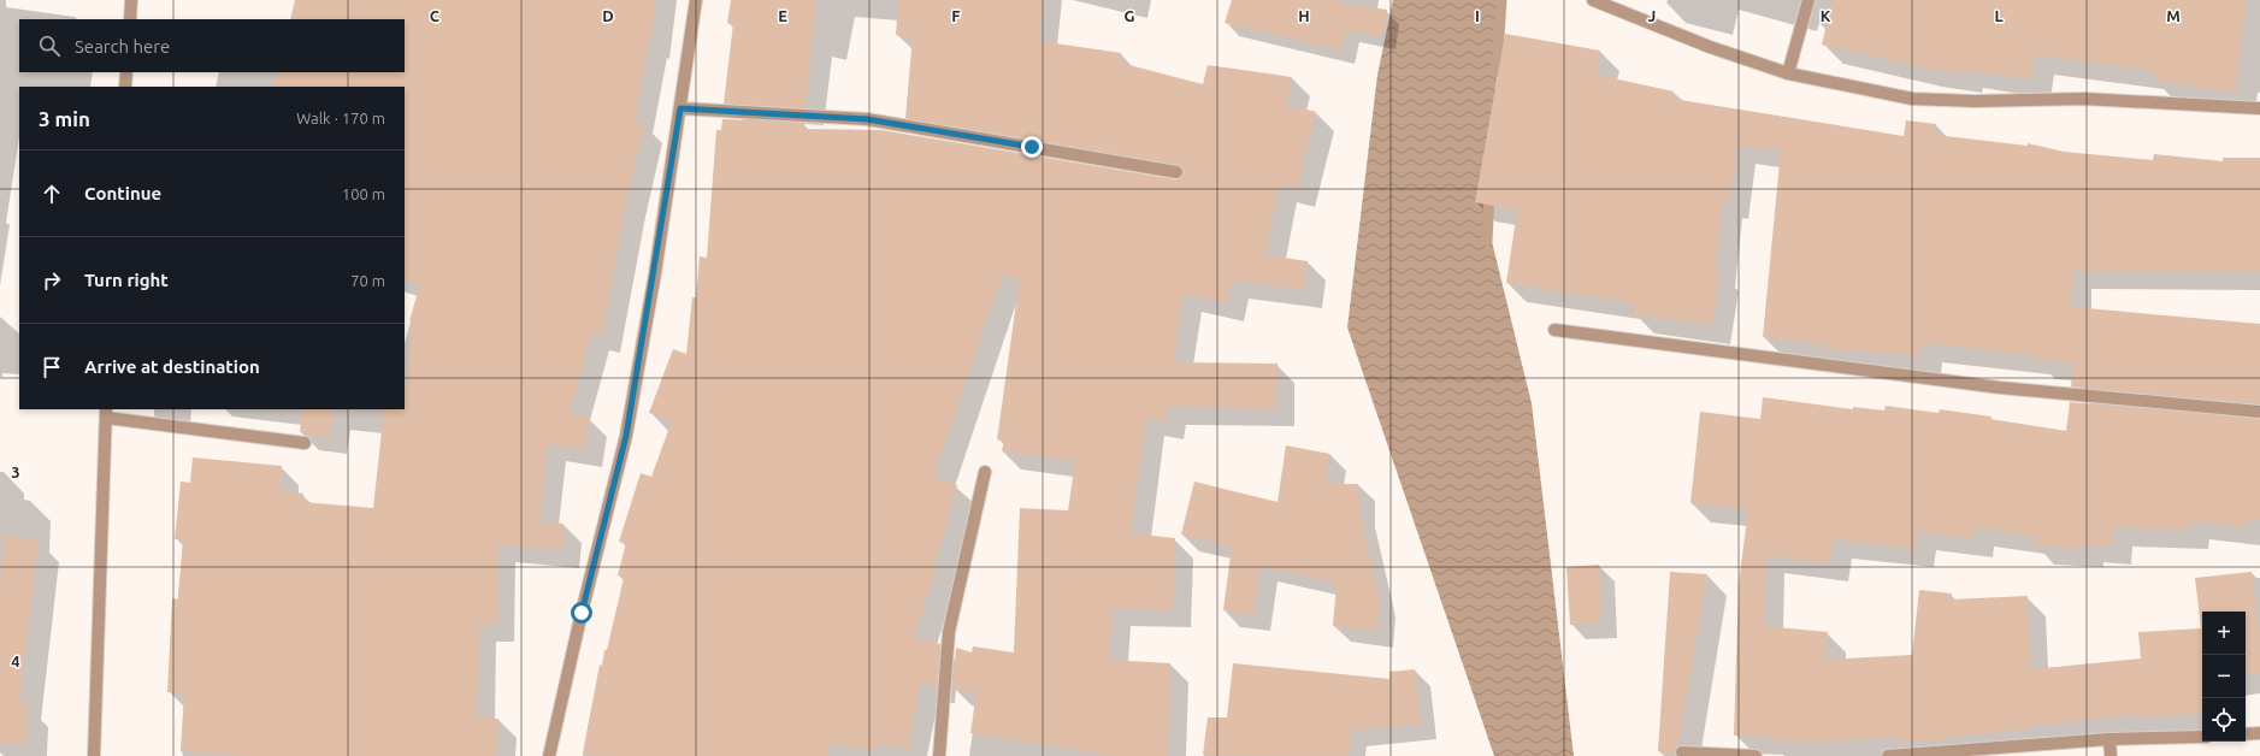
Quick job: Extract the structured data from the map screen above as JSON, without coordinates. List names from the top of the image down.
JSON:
{
  "page": {
    "search": "Search here",
    "heading": ["3 min", "Walk · 170 m"],
    "list": [
      ["Continue", "100 m"],
      ["Turn right", "70 m"],
      "Arrive at destination"
    ],
    "map_buttons": ["+", "−"]
  },
  "grid": {
    "columns": [
      "C",
      "D",
      "E",
      "F",
      "G",
      "H",
      "I",
      "J",
      "K",
      "L",
      "M"
    ],
    "rows": ["3", "4"]
  }
}
